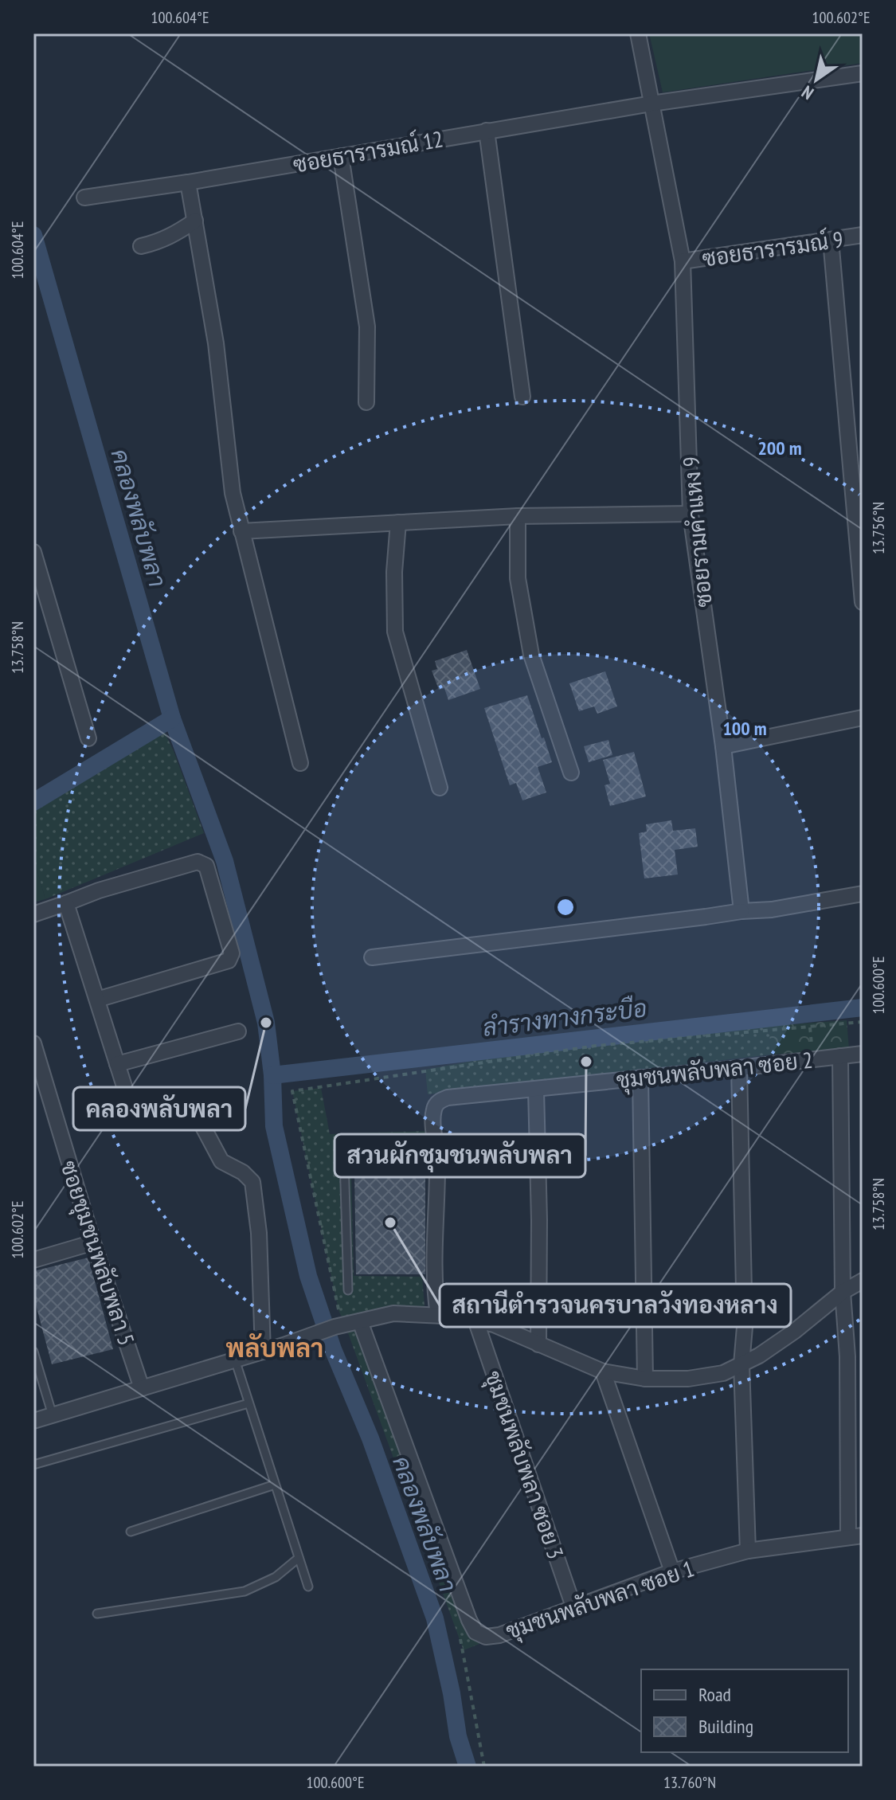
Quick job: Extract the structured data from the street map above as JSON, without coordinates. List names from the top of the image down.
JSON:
{
  "streets": {
    "street": [
      "ซอยธารารมณ์ 12",
      "ซอยธารารมณ์ 9",
      "ซอยรามคำแหง 9",
      "ชุมชนพลับพลา ซอย 2",
      "ซอยชุมชนพลับพลา 5",
      "ชุมชนพลับพลา ซอย 3",
      "ชุมชนพลับพลา ซอย 1"
    ]
  },
  "crossings": [
    ["ซอยธารารมณ์ 12", "ซอยรามคำแหง 9"],
    ["ซอยธารารมณ์ 9", "ซอยรามคำแหง 9"],
    ["ชุมชนพลับพลา ซอย 3", "ชุมชนพลับพลา ซอย 1"]
  ],
  "districts": ["พลับพลา"],
  "water": ["คลองพลับพลา", "ลำรางทางกระบือ"],
  "places": ["คลองพลับพลา", "สวนผักชุมชนพลับพลา", "สถานีตำรวจนครบาลวังทองหลาง"],
  "legend": ["Road", "Building"],
  "north": "bottom left",
  "coordinates": [
    "100.604°E",
    "100.602°E",
    "13.756°N",
    "13.758°N",
    "100.600°E",
    "13.760°N"
  ],
  "rings": ["200 m", "100 m"]
}
